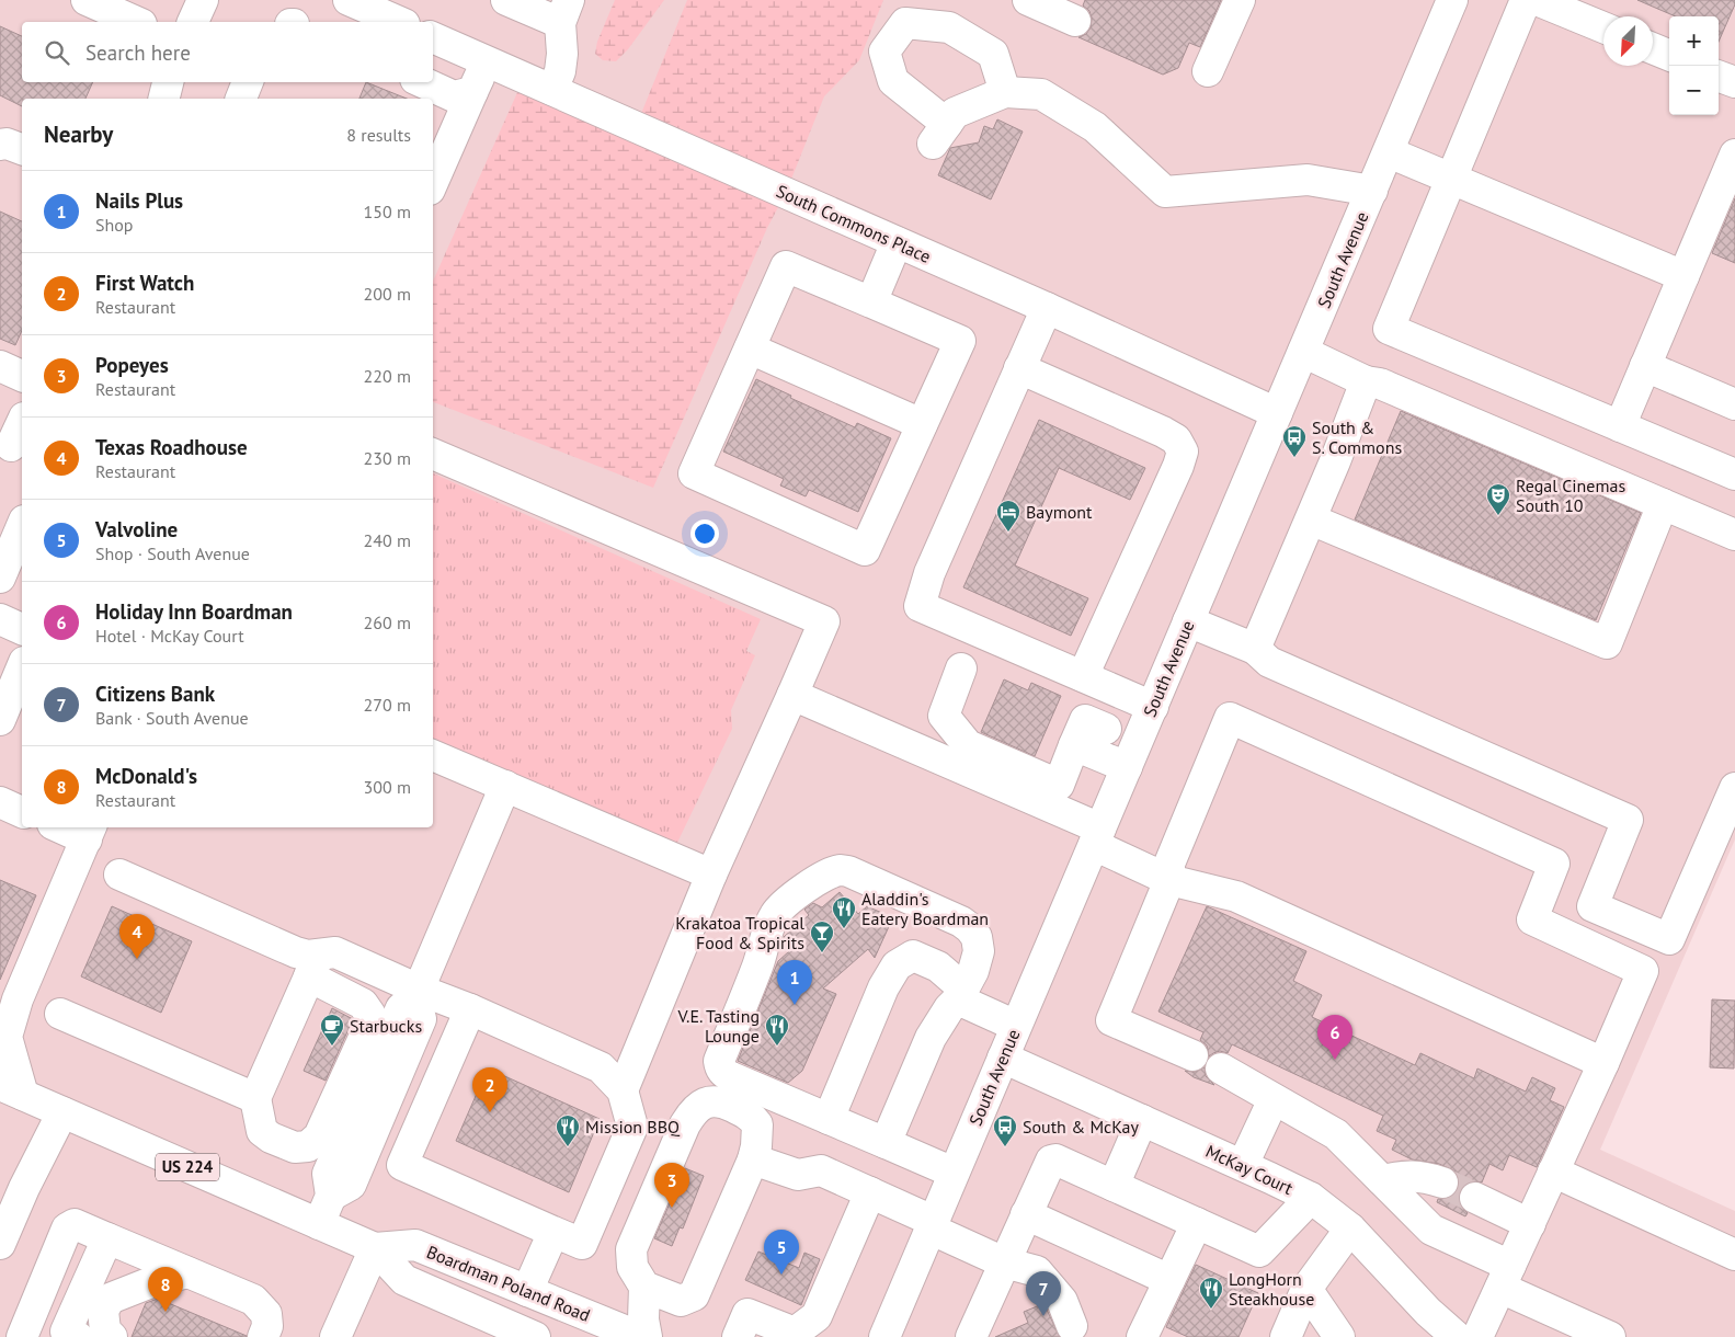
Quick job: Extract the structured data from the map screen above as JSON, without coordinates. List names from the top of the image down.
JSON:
{
  "streets": {
    "main road": [
      "South Commons Place",
      "South Avenue",
      "US 224",
      "McKay Court",
      "Boardman Poland Road"
    ]
  },
  "crossings": [
    ["South Commons Place", "South Avenue"],
    ["South Avenue", "McKay Court"]
  ],
  "places": {
    "bus stop": ["South & S. Commons", "South & McKay"],
    "theatre": ["Regal Cinemas South 10"],
    "hotel": ["Baymont"],
    "restaurant": [
      "Aladdin's Eatery Boardman",
      "V.E. Tasting Lounge",
      "Mission BBQ",
      "LongHorn Steakhouse"
    ],
    "bar": ["Krakatoa Tropical Food & Spirits"],
    "cafe": ["Starbucks"]
  },
  "north": "bottom left",
  "page": {
    "map_buttons": ["+", "−"],
    "search": "Search here",
    "heading": ["Nearby", "8 results"],
    "list": [
      {
        "mark": "1",
        "name": "Nails Plus",
        "note": "Shop",
        "value": "150 m"
      },
      {
        "mark": "2",
        "name": "First Watch",
        "note": "Restaurant",
        "value": "200 m"
      },
      {
        "mark": "3",
        "name": "Popeyes",
        "note": "Restaurant",
        "value": "220 m"
      },
      {
        "mark": "4",
        "name": "Texas Roadhouse",
        "note": "Restaurant",
        "value": "230 m"
      },
      {
        "mark": "5",
        "name": "Valvoline",
        "note": "Shop · South Avenue",
        "value": "240 m"
      },
      {
        "mark": "6",
        "name": "Holiday Inn Boardman",
        "note": "Hotel · McKay Court",
        "value": "260 m"
      },
      {
        "mark": "7",
        "name": "Citizens Bank",
        "note": "Bank · South Avenue",
        "value": "270 m"
      },
      {
        "mark": "8",
        "name": "McDonald's",
        "note": "Restaurant",
        "value": "300 m"
      }
    ],
    "pins": [
      "4",
      "1",
      "6",
      "2",
      "3",
      "5",
      "8",
      "7"
    ]
  }
}
